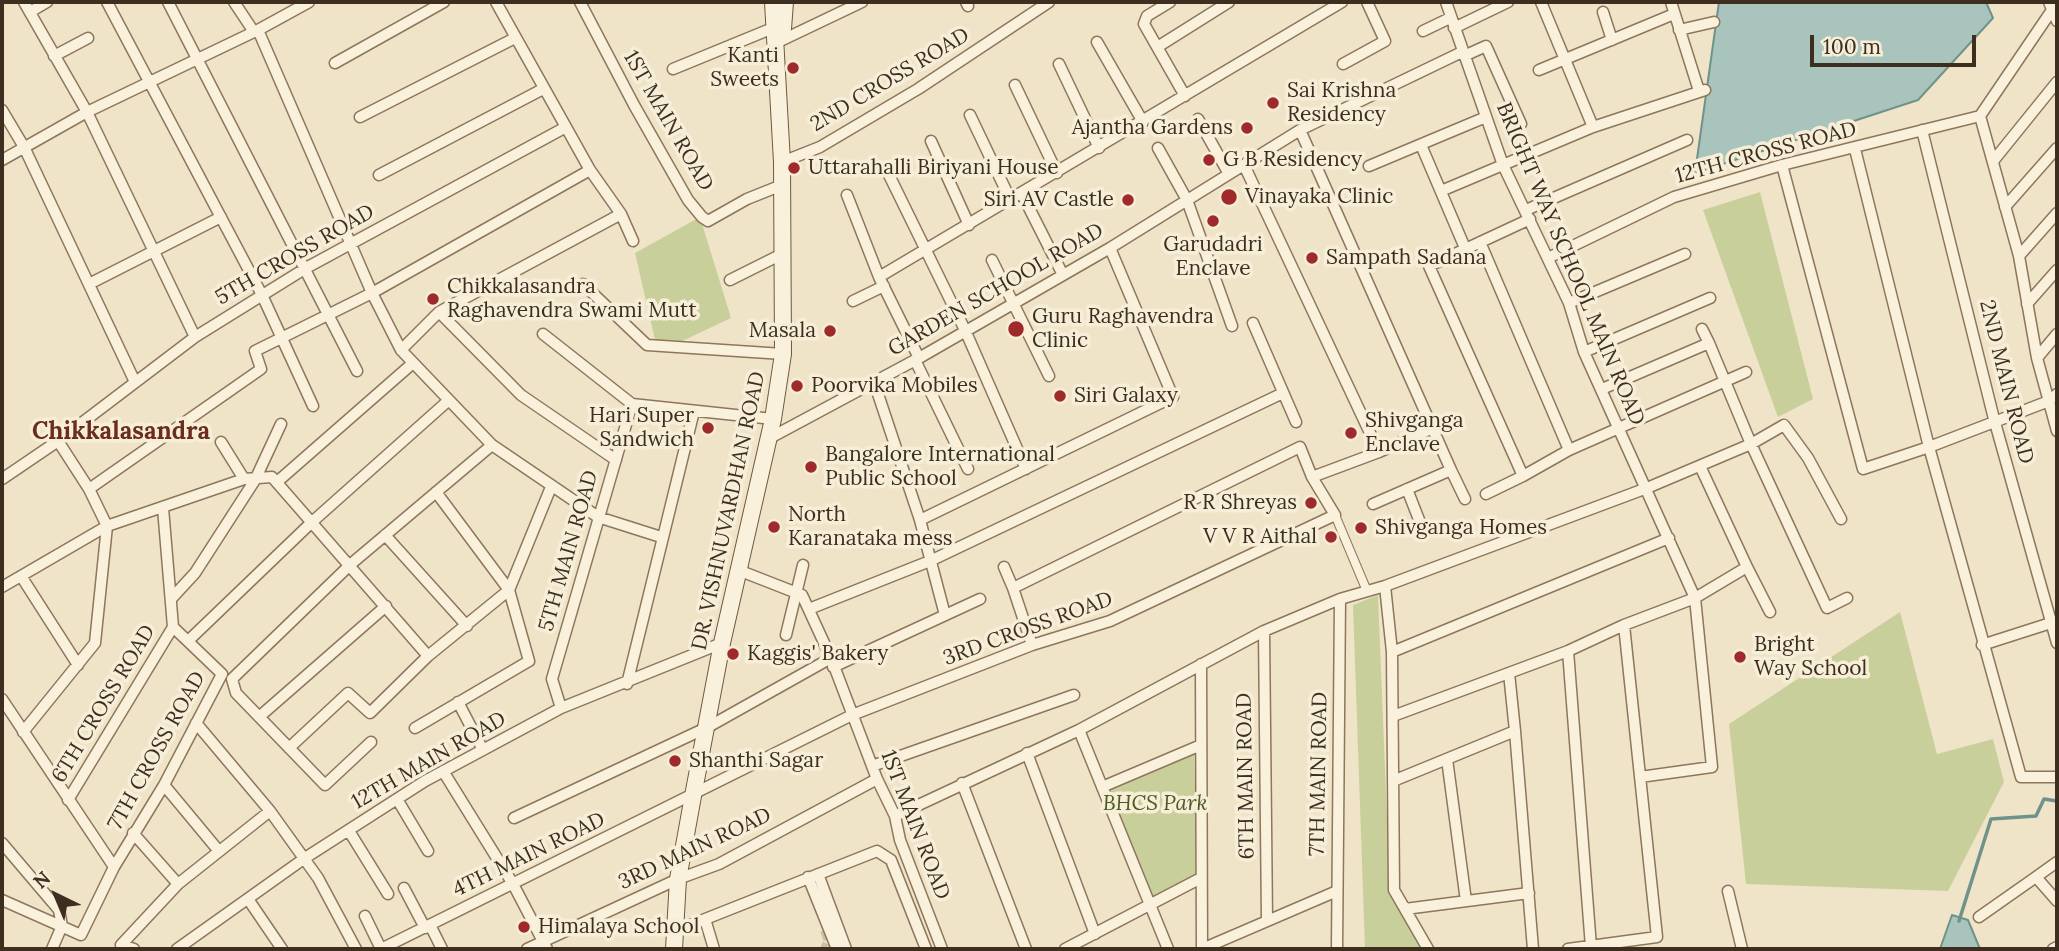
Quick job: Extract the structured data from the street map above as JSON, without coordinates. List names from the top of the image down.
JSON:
{
  "streets": {
    "main road": ["DR. VISHNUVARDHAN ROAD"],
    "street": [
      "2ND CROSS ROAD",
      "1ST MAIN ROAD",
      "12TH CROSS ROAD",
      "5TH CROSS ROAD",
      "BRIGHT WAY SCHOOL MAIN ROAD",
      "GARDEN SCHOOL ROAD",
      "2ND MAIN ROAD",
      "5TH MAIN ROAD",
      "3RD CROSS ROAD",
      "6TH CROSS ROAD",
      "7TH CROSS ROAD",
      "12TH MAIN ROAD",
      "7TH MAIN ROAD",
      "6TH MAIN ROAD",
      "3RD MAIN ROAD",
      "4TH MAIN ROAD"
    ]
  },
  "crossings": [
    ["2ND CROSS ROAD", "DR. VISHNUVARDHAN ROAD"],
    ["1ST MAIN ROAD", "DR. VISHNUVARDHAN ROAD"],
    ["1ST MAIN ROAD", "3RD CROSS ROAD"],
    ["1ST MAIN ROAD", "3RD MAIN ROAD"],
    ["12TH CROSS ROAD", "BRIGHT WAY SCHOOL MAIN ROAD"],
    ["12TH CROSS ROAD", "2ND MAIN ROAD"],
    ["BRIGHT WAY SCHOOL MAIN ROAD", "GARDEN SCHOOL ROAD"],
    ["GARDEN SCHOOL ROAD", "DR. VISHNUVARDHAN ROAD"],
    ["DR. VISHNUVARDHAN ROAD", "3RD CROSS ROAD"],
    ["DR. VISHNUVARDHAN ROAD", "12TH MAIN ROAD"],
    ["DR. VISHNUVARDHAN ROAD", "3RD MAIN ROAD"],
    ["DR. VISHNUVARDHAN ROAD", "4TH MAIN ROAD"],
    ["5TH MAIN ROAD", "12TH MAIN ROAD"],
    ["3RD CROSS ROAD", "4TH MAIN ROAD"],
    ["6TH CROSS ROAD", "7TH CROSS ROAD"]
  ],
  "districts": ["Chikkalasandra"],
  "parks": ["BHCS Park"],
  "places": [
    "Kanti Sweets",
    "Sai Krishna Residency",
    "Ajantha Gardens",
    "G B Residency",
    "Uttarahalli Biriyani House",
    "Vinayaka Clinic",
    "Siri AV Castle",
    "Garudadri Enclave",
    "Sampath Sadana",
    "Chikkalasandra Raghavendra Swami Mutt",
    "Guru Raghavendra Clinic",
    "Masala",
    "Poorvika Mobiles",
    "Siri Galaxy",
    "Hari Super Sandwich",
    "Shivganga Enclave",
    "Bangalore International Public School",
    "R R Shreyas",
    "North Karanataka mess",
    "Shivganga Homes",
    "V V R Aithal",
    "Kaggis' Bakery",
    "Bright Way School",
    "Shanthi Sagar",
    "Himalaya School"
  ],
  "scale_bar": "100 m",
  "north": "top left"
}
